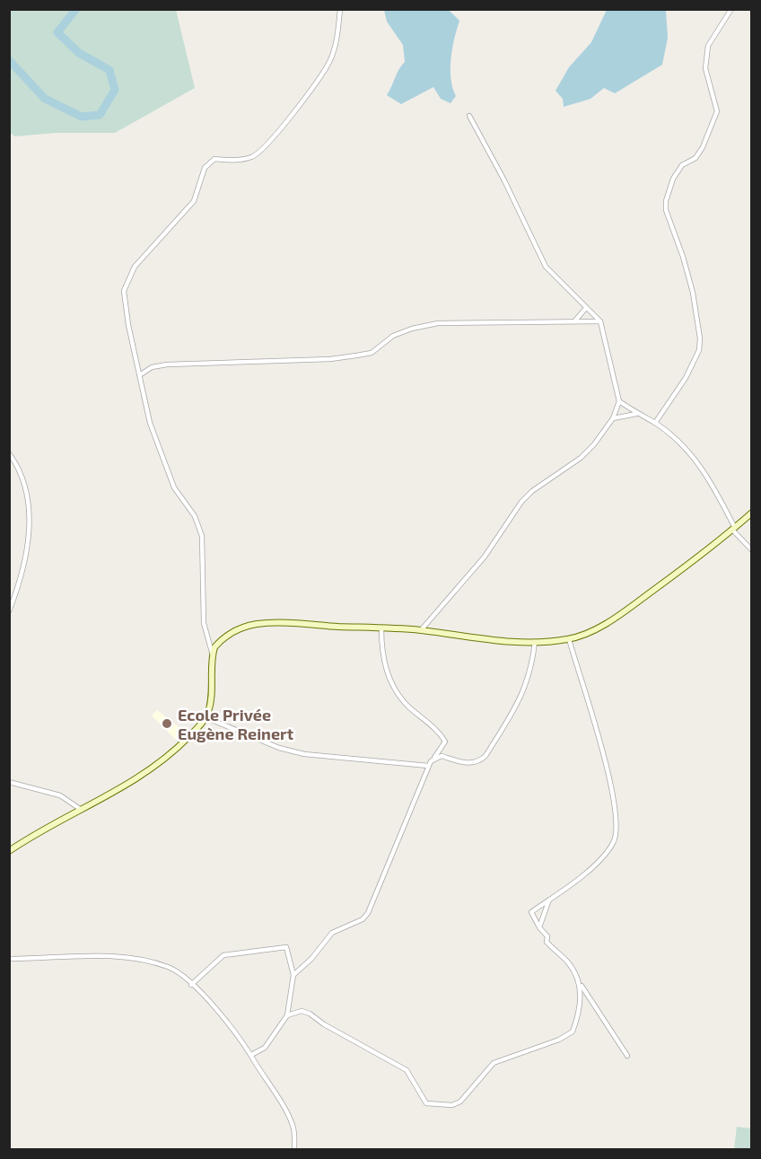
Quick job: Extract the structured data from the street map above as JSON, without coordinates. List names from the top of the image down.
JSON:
{
  "places": ["Ecole Privée Eugène Reinert"]
}
